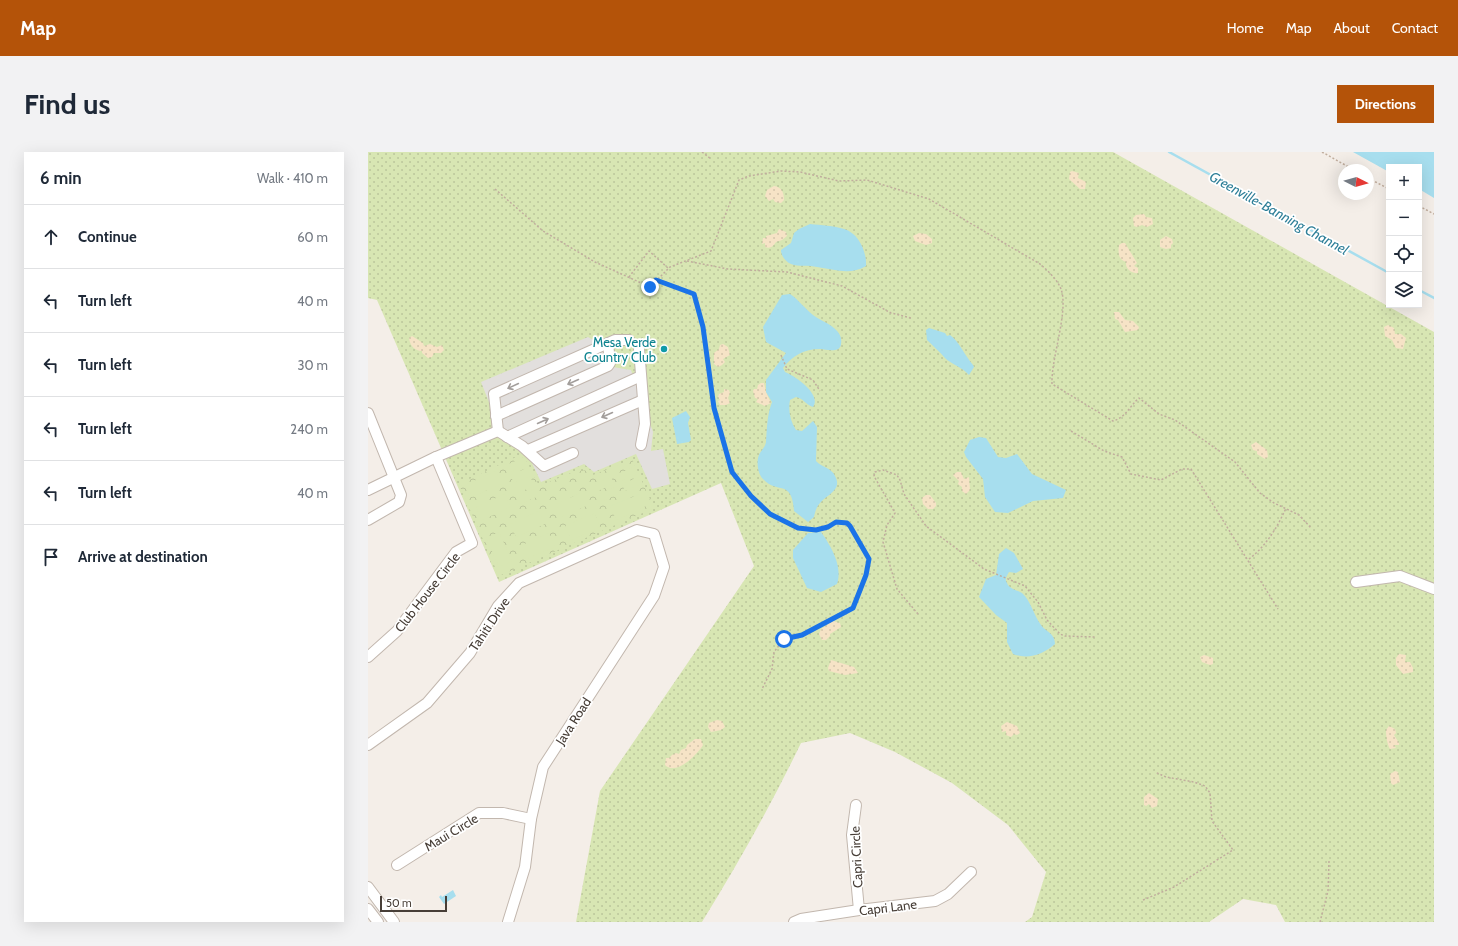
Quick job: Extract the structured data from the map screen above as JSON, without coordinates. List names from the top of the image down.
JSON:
{
  "streets": {
    "street": [
      "Club House Circle",
      "Tahiti Drive",
      "Java Road",
      "Maui Circle",
      "Capri Circle",
      "Capri Lane"
    ]
  },
  "crossings": [
    ["Tahiti Drive", "Java Road"],
    ["Java Road", "Maui Circle"],
    ["Capri Circle", "Capri Lane"]
  ],
  "water": ["Greenville-Banning Channel"],
  "places": ["Mesa Verde Country Club"],
  "scale_bar": "50 m",
  "north": "right",
  "page": {
    "header": "Map",
    "nav": [
      "Home",
      "Map",
      "About",
      "Contact"
    ],
    "buttons": "Directions",
    "title": "Find us",
    "heading": ["6 min", "Walk · 410 m"],
    "map_buttons": ["+", "−"],
    "list": [
      ["Continue", "60 m"],
      ["Turn left", "40 m"],
      ["Turn left", "30 m"],
      ["Turn left", "240 m"],
      ["Turn left", "40 m"],
      "Arrive at destination"
    ],
    "scale": "50 m"
  }
}
